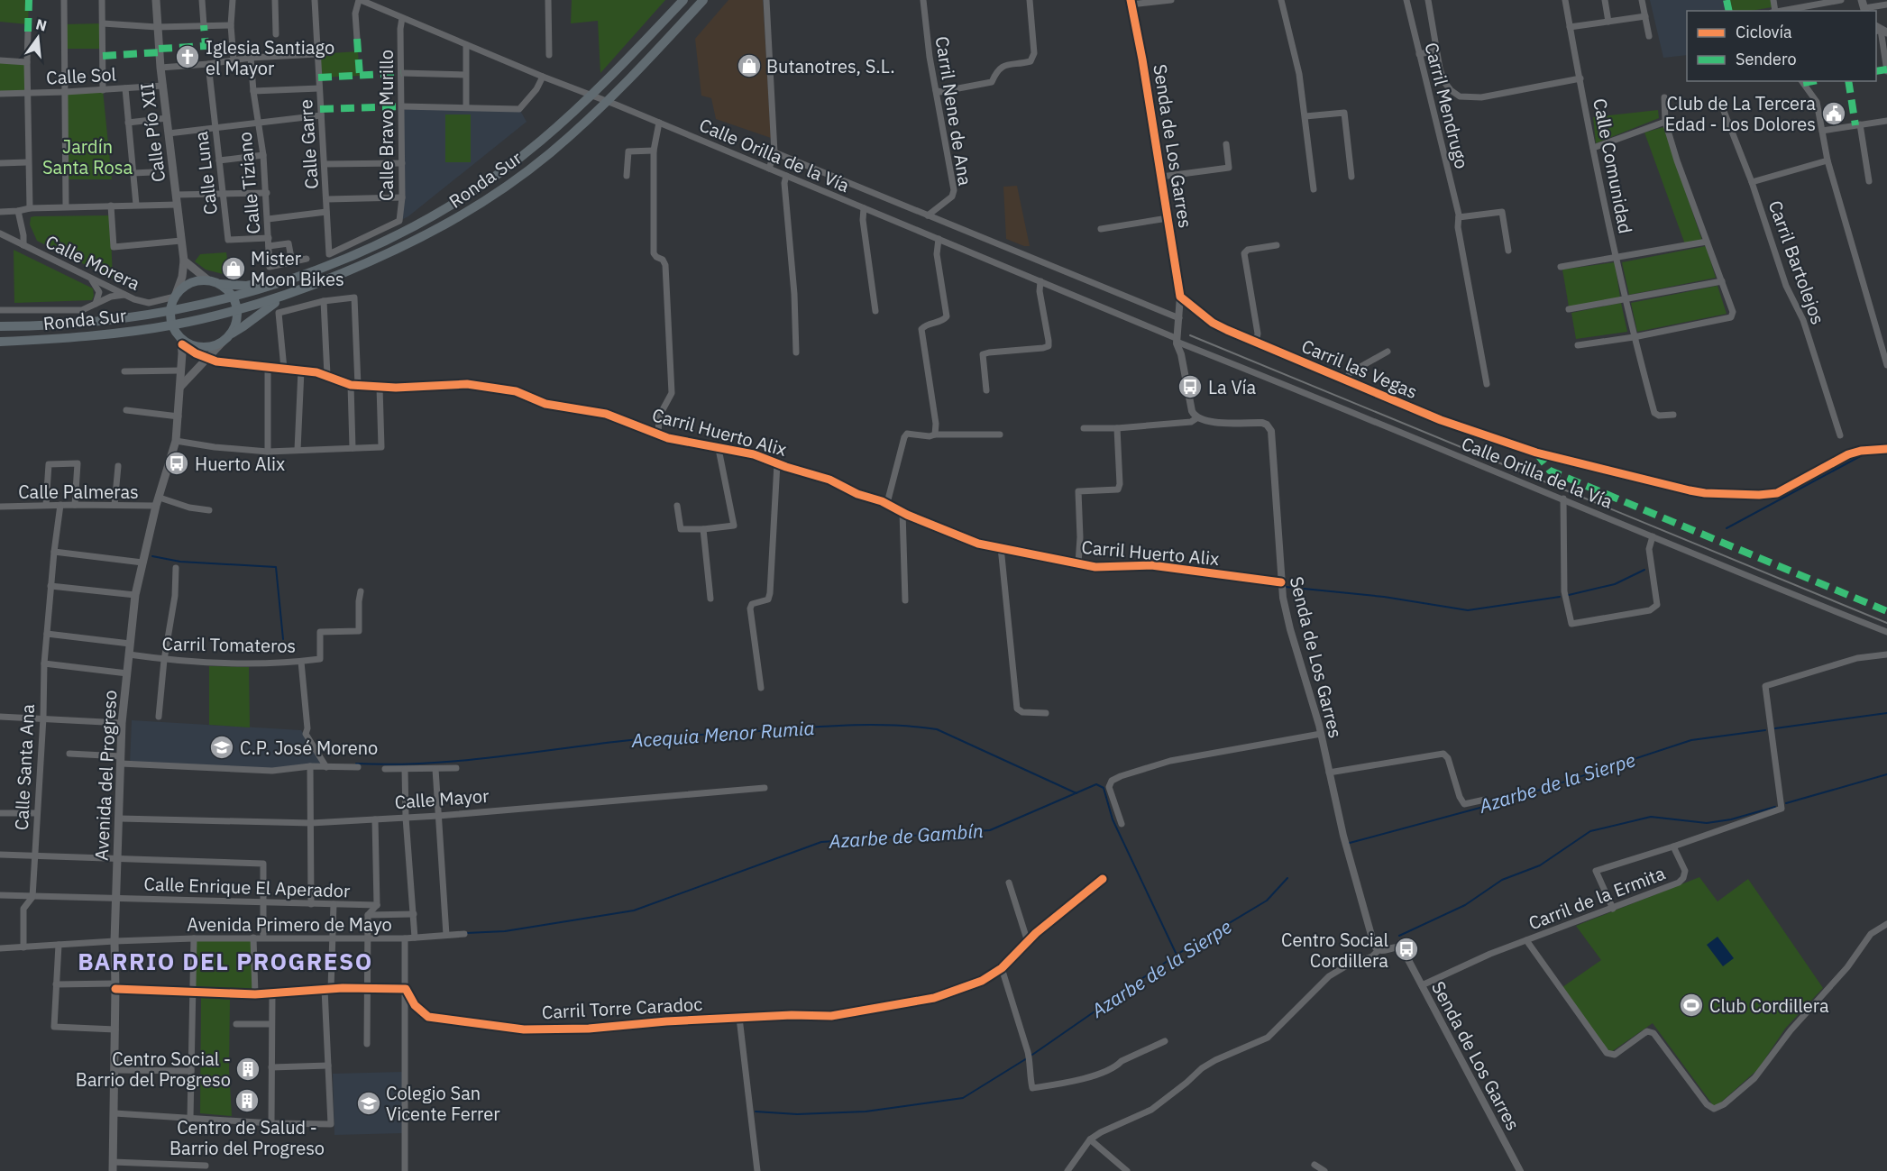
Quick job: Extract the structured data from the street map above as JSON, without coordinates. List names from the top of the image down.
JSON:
{
  "streets": {
    "main road": ["Calle Pío XII", "Ronda Sur", "Avenida del Progreso"],
    "street": [
      "Calle Sol",
      "Carril Mendrugo",
      "Carril Nene de Ana",
      "Calle Bravo Murillo",
      "Calle Garre",
      "Senda de Los Garres",
      "Calle Orilla de la Vía",
      "Calle Comunidad",
      "Calle Luna",
      "Calle Tiziano",
      "Calle Morera",
      "Carril Bartolejos",
      "Carril las Vegas",
      "Carril Huerto Alix",
      "Calle Palmeras",
      "Carril Tomateros",
      "Calle Santa Ana",
      "Calle Mayor",
      "Calle Enrique El Aperador",
      "Carril de la Ermita",
      "Avenida Primero de Mayo",
      "Carril Torre Caradoc"
    ]
  },
  "crossings": [
    ["Calle Sol", "Calle Pío XII"],
    ["Carril Nene de Ana", "Calle Orilla de la Vía"],
    ["Calle Bravo Murillo", "Calle Garre"],
    ["Calle Bravo Murillo", "Calle Orilla de la Vía"],
    ["Calle Pío XII", "Calle Morera"],
    ["Senda de Los Garres", "Calle Orilla de la Vía"],
    ["Senda de Los Garres", "Carril las Vegas"],
    ["Senda de Los Garres", "Carril Huerto Alix"],
    ["Senda de Los Garres", "Carril de la Ermita"],
    ["Calle Luna", "Calle Tiziano"],
    ["Carril Huerto Alix", "Avenida del Progreso"],
    ["Calle Palmeras", "Calle Santa Ana"],
    ["Calle Palmeras", "Avenida del Progreso"],
    ["Carril Tomateros", "Avenida del Progreso"],
    ["Calle Santa Ana", "Calle Enrique El Aperador"],
    ["Calle Santa Ana", "Avenida Primero de Mayo"],
    ["Avenida del Progreso", "Calle Mayor"],
    ["Avenida del Progreso", "Calle Enrique El Aperador"],
    ["Avenida del Progreso", "Avenida Primero de Mayo"]
  ],
  "districts": ["BARRIO DEL PROGRESO"],
  "water": ["Acequia Menor Rumia", "Azarbe de la Sierpe", "Azarbe de Gambín"],
  "parks": ["Jardín Santa Rosa"],
  "places": {
    "church": ["Iglesia Santiago el Mayor"],
    "shop": ["Butanotres, S.L.", "Mister Moon Bikes"],
    "public building": ["Club de La Tercera Edad - Los Dolores"],
    "bus stop": ["La Vía", "Huerto Alix", "Centro Social Cordillera"],
    "school or university": ["C.P. José Moreno", "Colegio San Vicente Ferrer"],
    "sports": ["Club Cordillera"],
    "building": ["Centro Social - Barrio del Progreso", "Centro de Salud - Barrio del Progreso"]
  },
  "legend": ["Ciclovía", "Sendero"],
  "north": "top"
}
